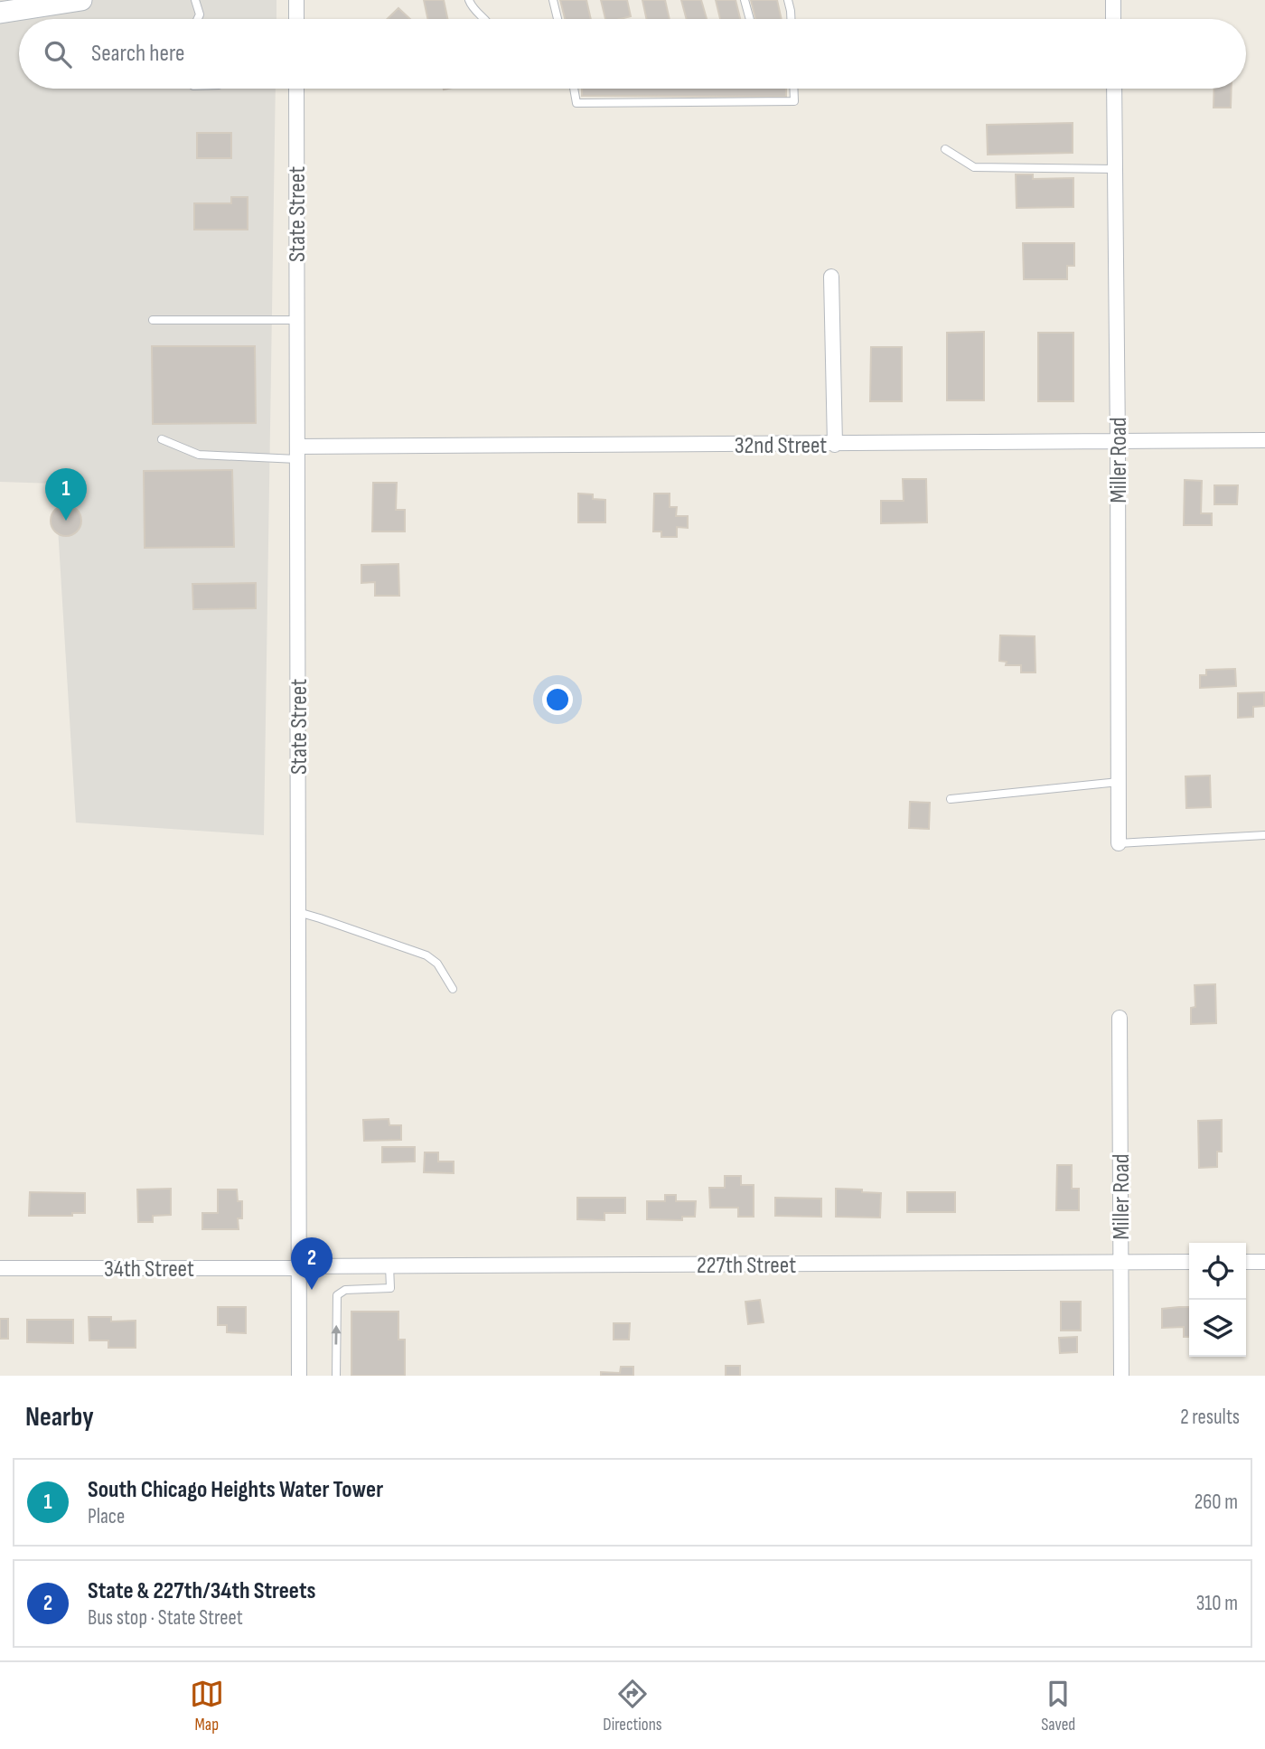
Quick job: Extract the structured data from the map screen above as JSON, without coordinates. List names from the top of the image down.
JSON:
{
  "streets": {
    "street": [
      "State Street",
      "32nd Street",
      "Miller Road",
      "227th Street",
      "34th Street"
    ]
  },
  "crossings": [
    ["State Street", "32nd Street"],
    ["State Street", "227th Street"],
    ["State Street", "34th Street"],
    ["32nd Street", "Miller Road"],
    ["Miller Road", "227th Street"],
    ["227th Street", "34th Street"]
  ],
  "page": {
    "search": "Search here",
    "pins": ["1", "2"],
    "heading": ["Nearby", "2 results"],
    "list": [
      {
        "mark": "1",
        "name": "South Chicago Heights Water Tower",
        "note": "Place",
        "value": "260 m"
      },
      {
        "mark": "2",
        "name": "State & 227th/34th Streets",
        "note": "Bus stop · State Street",
        "value": "310 m"
      }
    ],
    "nav": ["Map", "Directions", "Saved"]
  }
}
